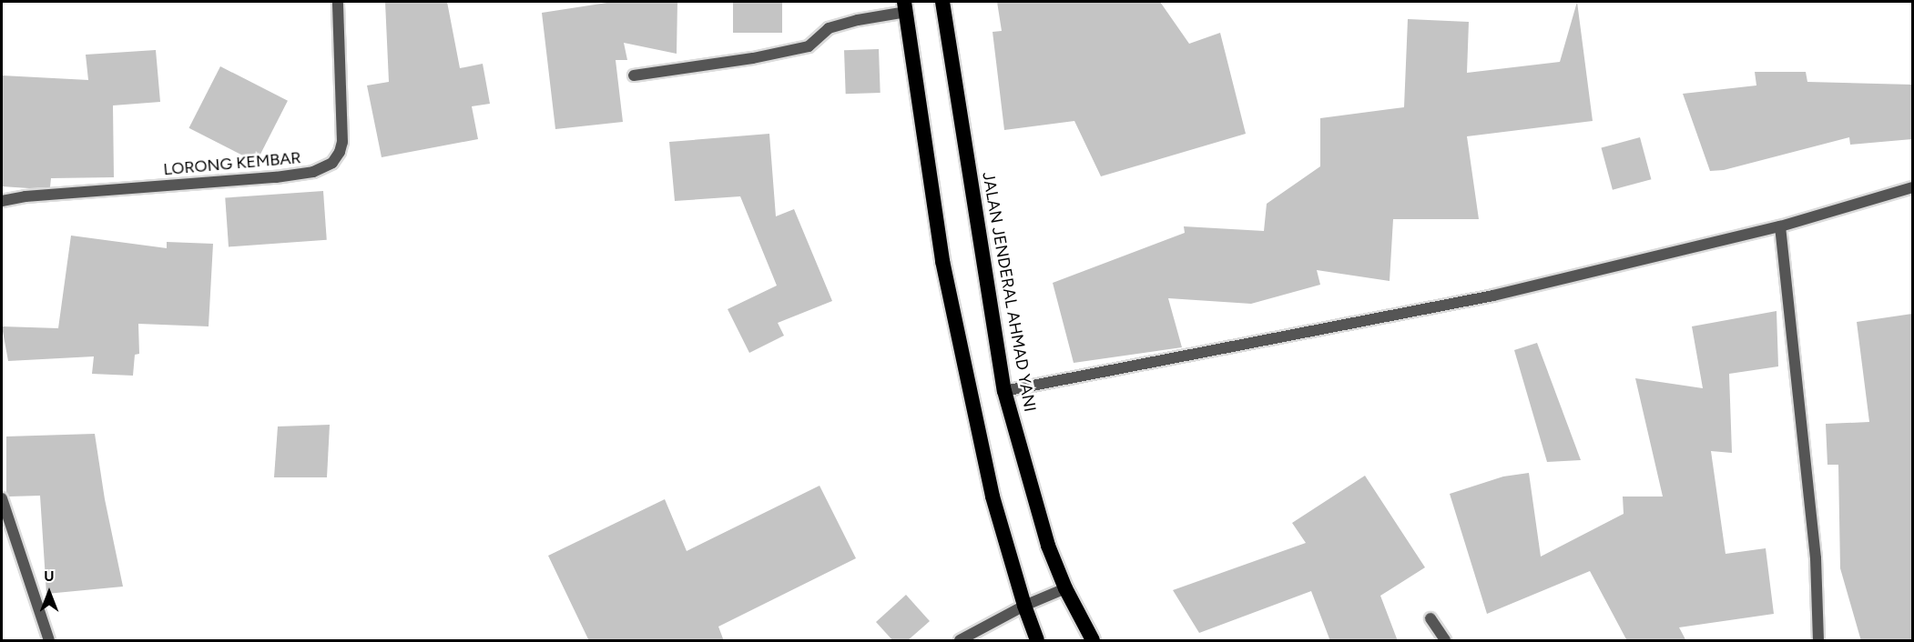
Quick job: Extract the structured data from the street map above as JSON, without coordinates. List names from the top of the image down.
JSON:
{
  "streets": {
    "highway": ["JALAN JENDERAL AHMAD YANI"],
    "street": ["LORONG KEMBAR"]
  },
  "north": "top"
}
